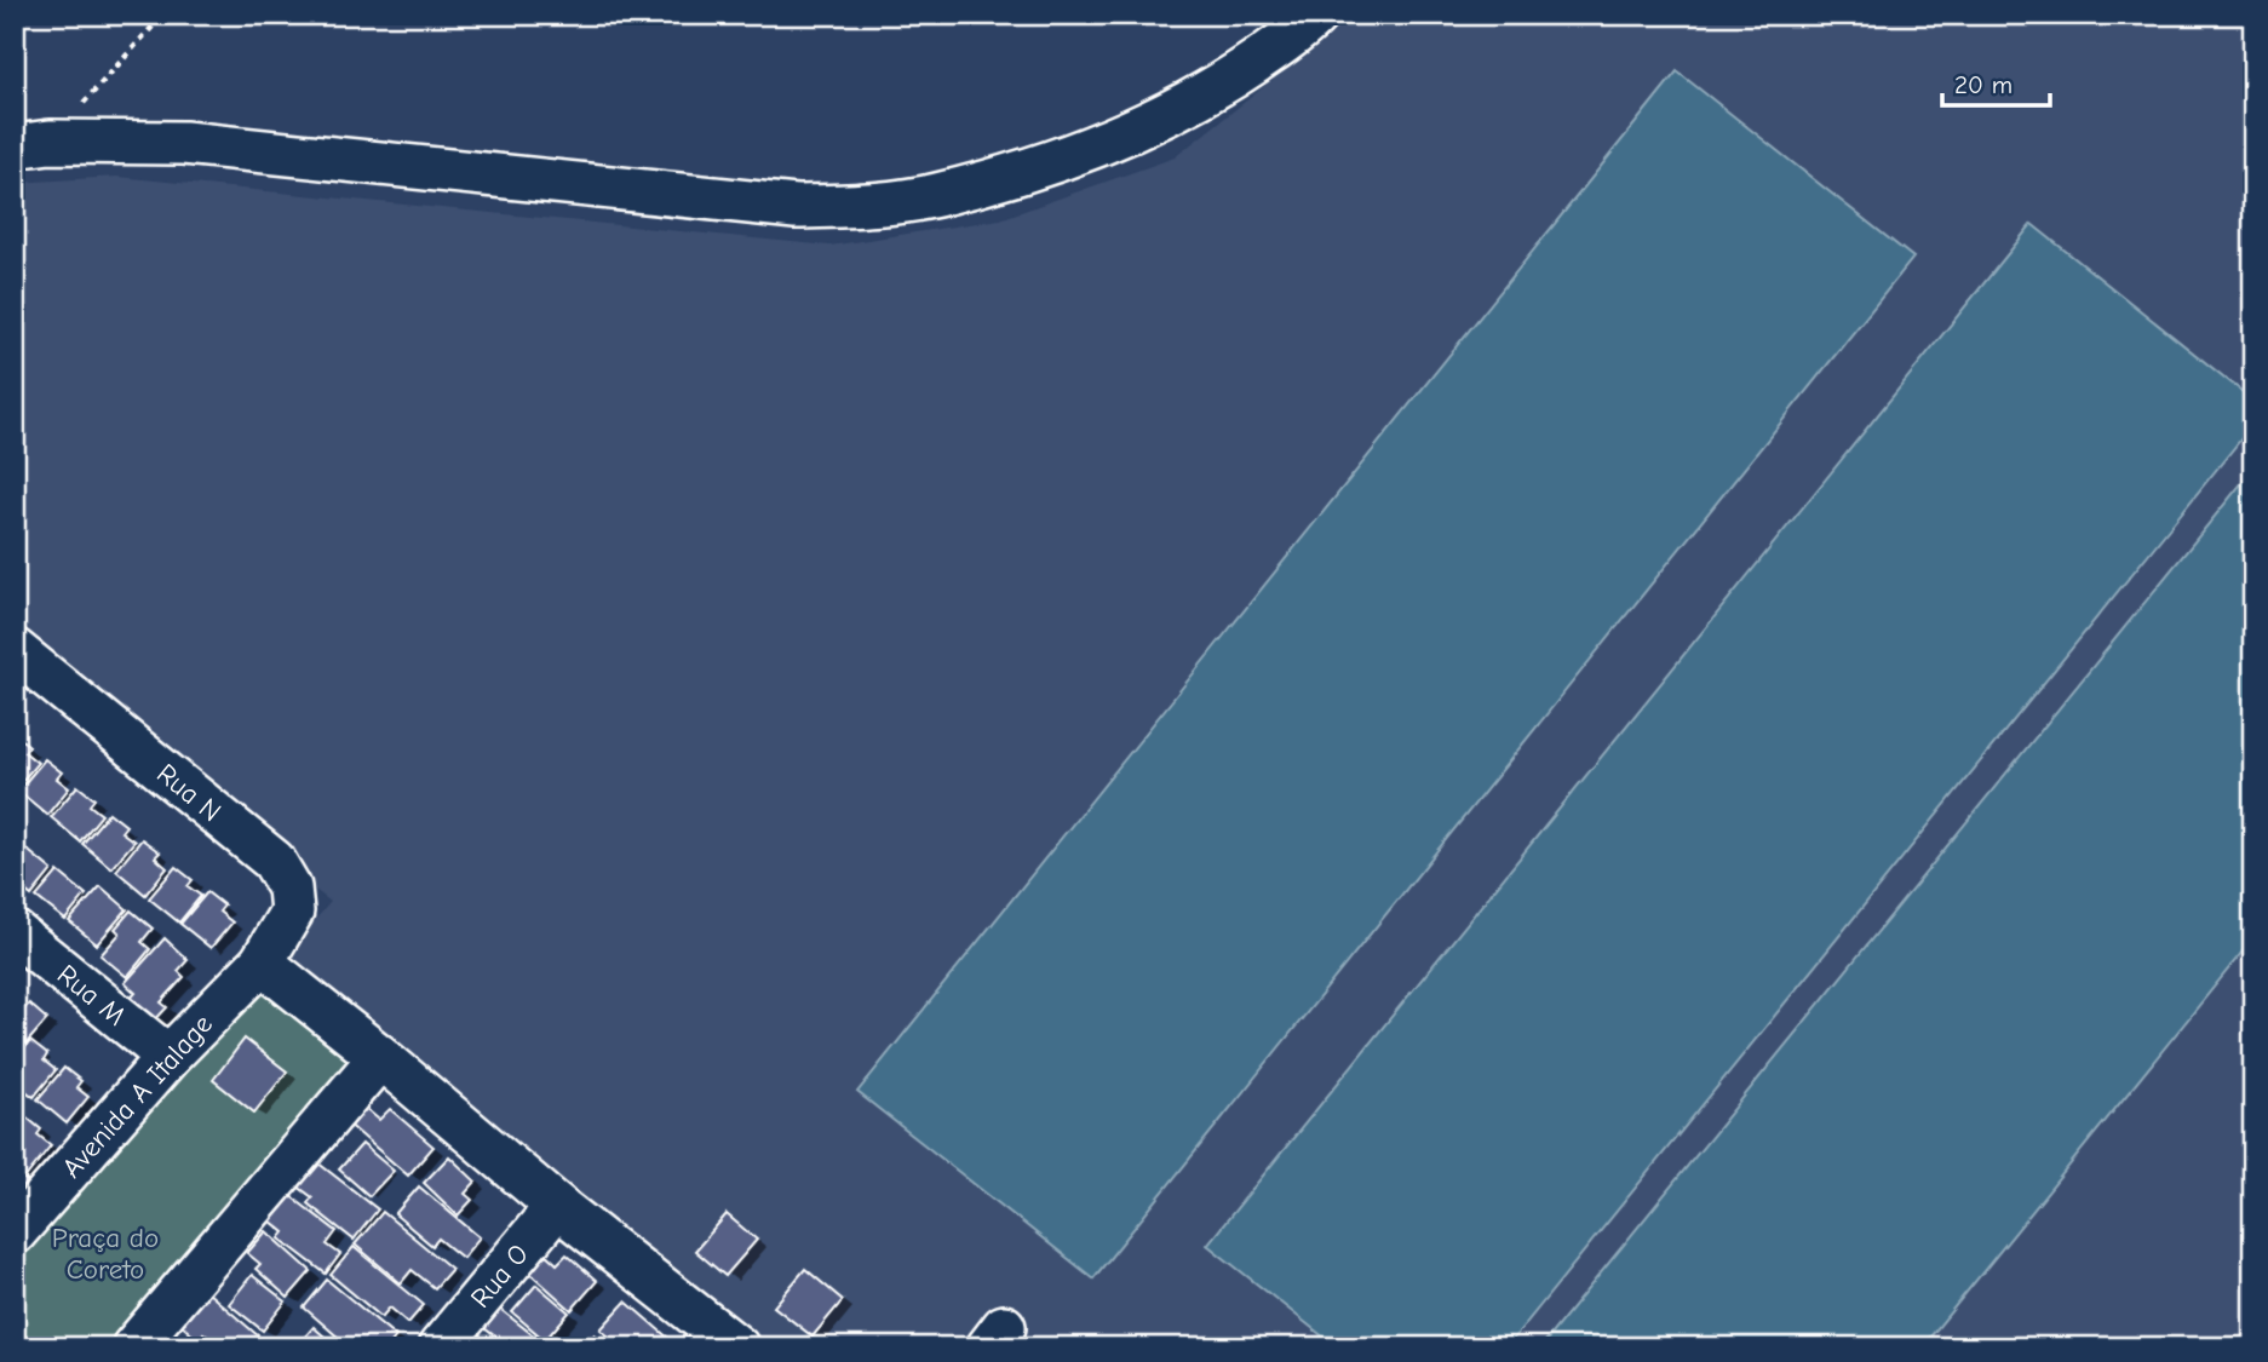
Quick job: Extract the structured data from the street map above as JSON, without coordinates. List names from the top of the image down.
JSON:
{
  "streets": {
    "street": [
      "Rua N",
      "Rua M",
      "Avenida A Italage",
      "Rua O"
    ]
  },
  "crossings": [
    ["Rua N", "Avenida A Italage"],
    ["Rua M", "Avenida A Italage"]
  ],
  "parks": ["Praça do Coreto"],
  "scale_bar": "20 m"
}
